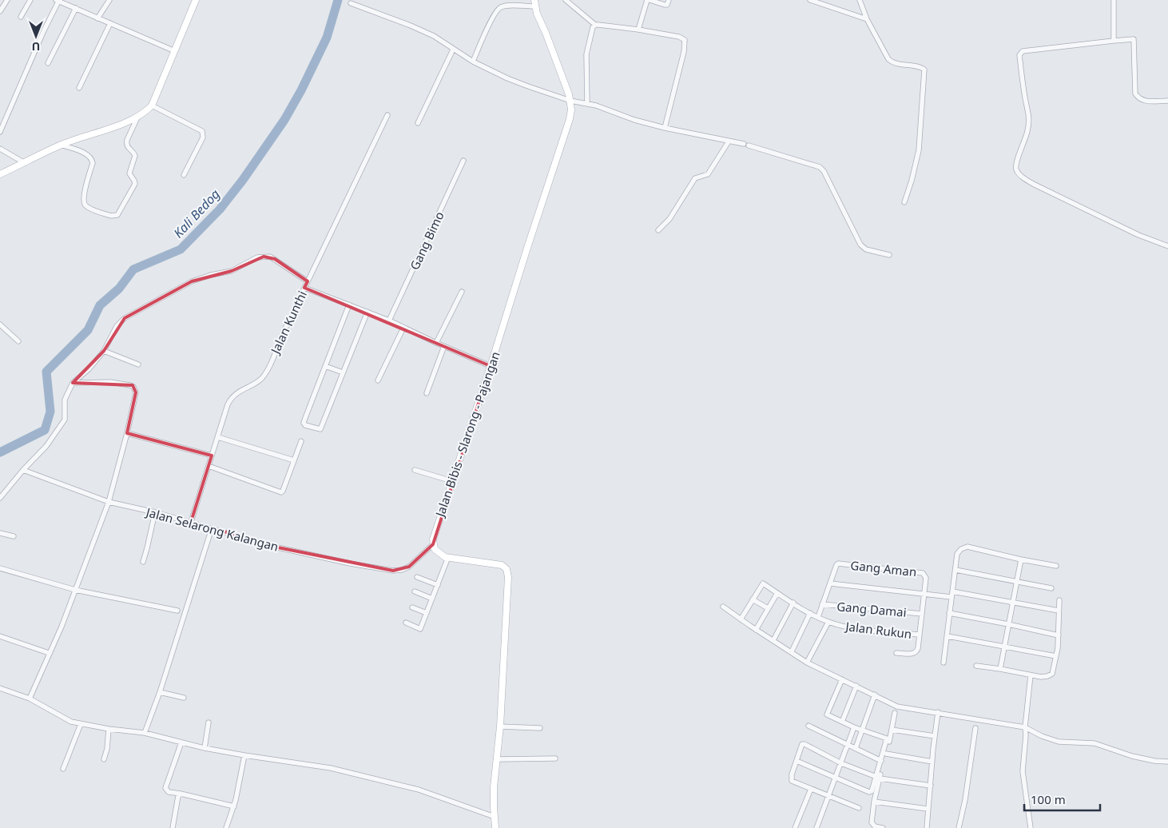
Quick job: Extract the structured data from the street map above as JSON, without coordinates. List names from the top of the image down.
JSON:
{
  "streets": {
    "main road": ["Jalan Bibis - Slarong - Pajangan"],
    "street": [
      "Gang Bimo",
      "Jalan Kunthi",
      "Jalan Selarong Kalangan",
      "Gang Aman",
      "Gang Damai",
      "Jalan Rukun"
    ]
  },
  "crossings": [
    ["Jalan Kunthi", "Jalan Selarong Kalangan"],
    ["Jalan Bibis - Slarong - Pajangan", "Jalan Selarong Kalangan"]
  ],
  "water": ["Kali Bedog"],
  "scale_bar": "100 m",
  "north": "bottom"
}
